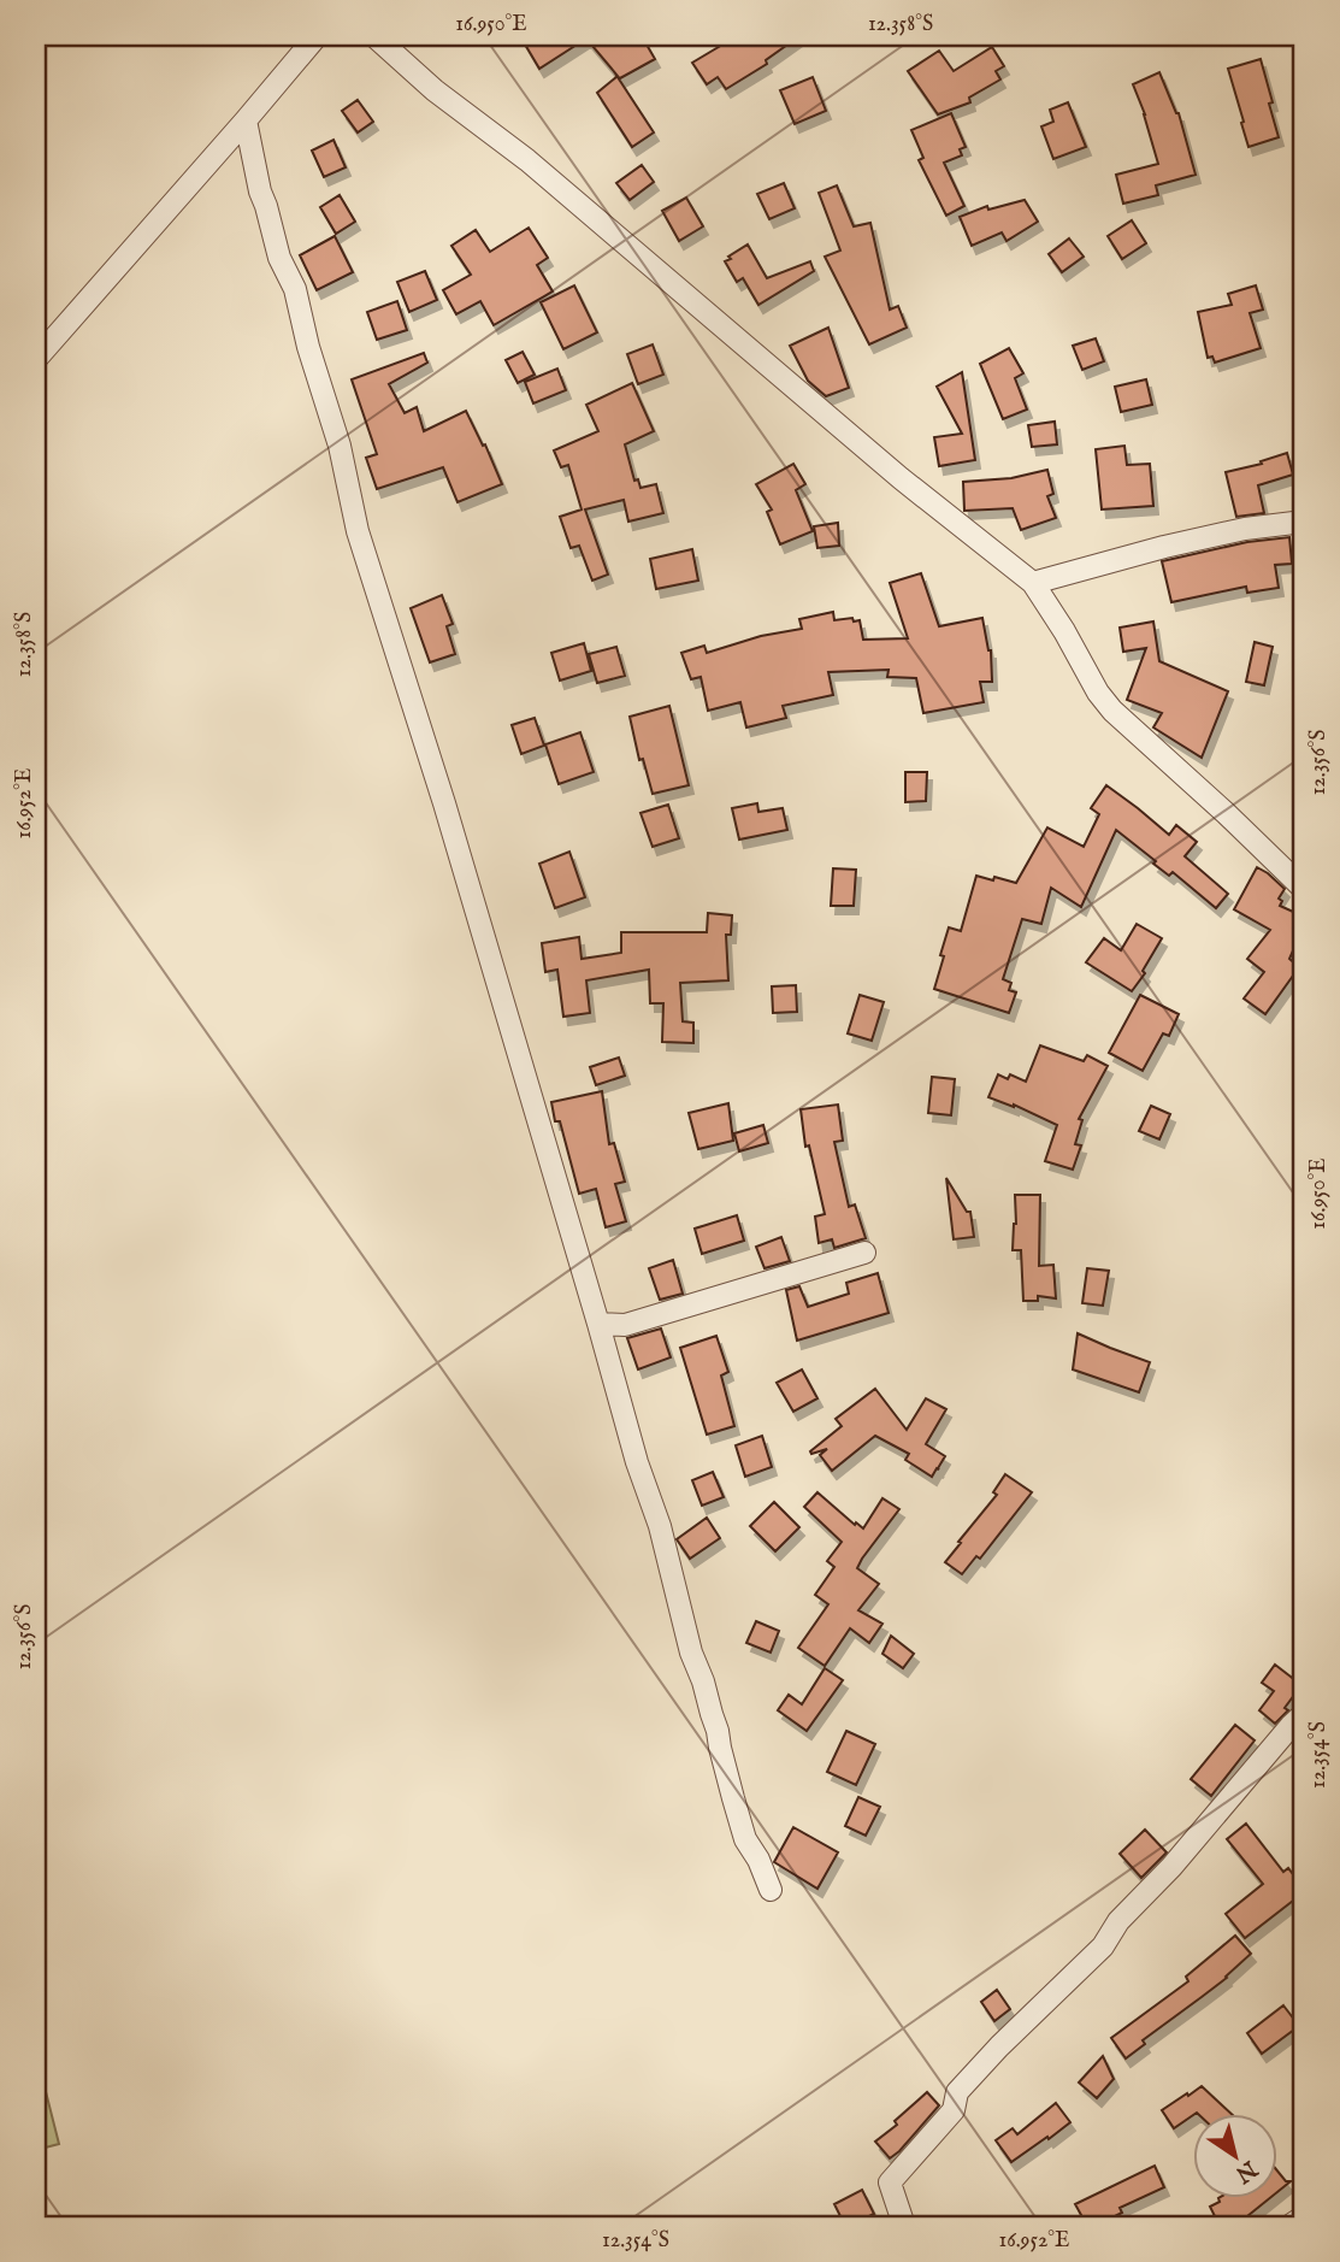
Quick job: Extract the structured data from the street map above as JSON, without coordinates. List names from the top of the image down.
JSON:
{
  "north": "bottom right",
  "coordinates": [
    "16.950°E",
    "12.358°S",
    "12.356°S",
    "16.952°E",
    "12.354°S"
  ]
}
